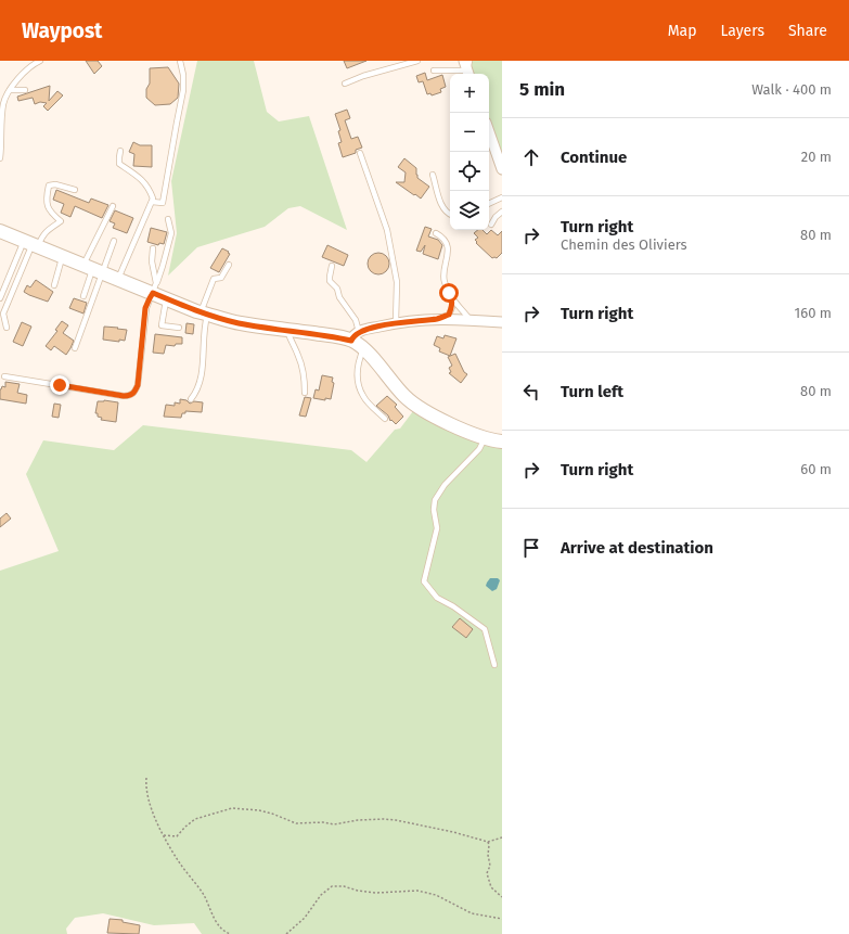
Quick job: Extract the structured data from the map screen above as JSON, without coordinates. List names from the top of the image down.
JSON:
{
  "page": {
    "header": "Waypost",
    "nav": ["Map", "Layers", "Share"],
    "heading": ["5 min", "Walk · 400 m"],
    "map_buttons": ["+", "−"],
    "list": [
      ["Continue", "20 m"],
      ["Turn right", "Chemin des Oliviers", "80 m"],
      ["Turn right", "160 m"],
      ["Turn left", "80 m"],
      ["Turn right", "60 m"],
      "Arrive at destination"
    ]
  }
}
